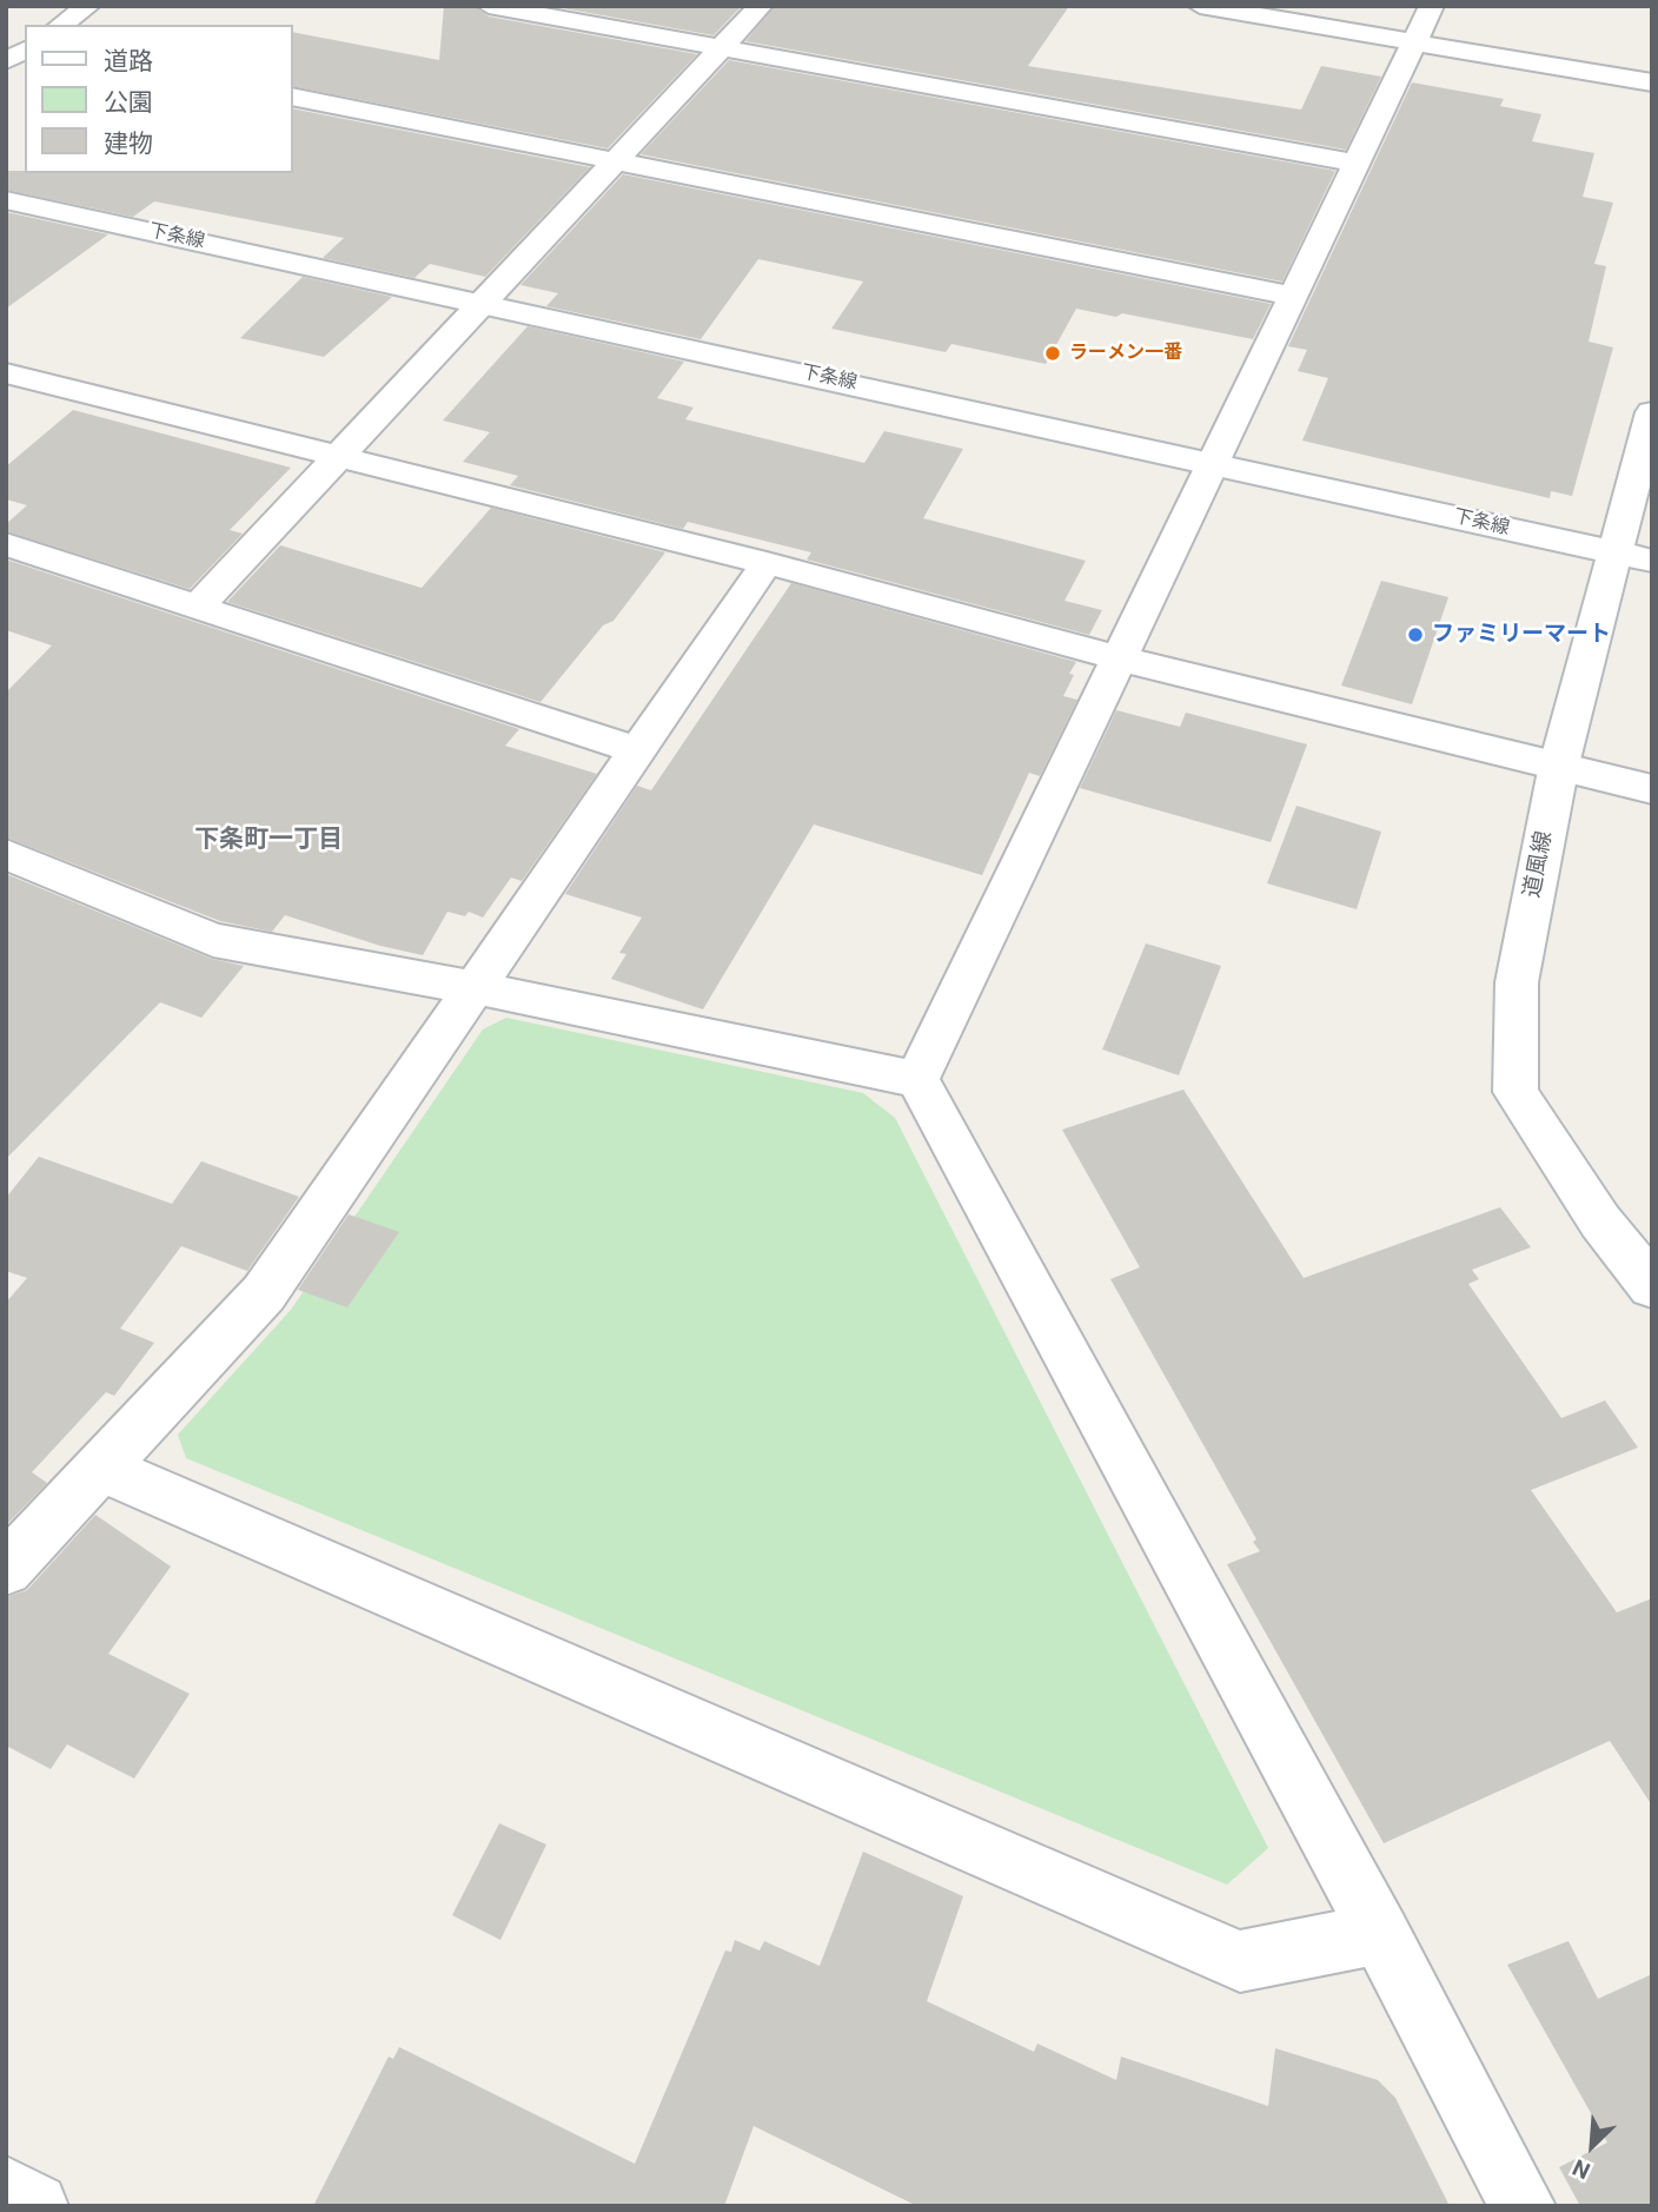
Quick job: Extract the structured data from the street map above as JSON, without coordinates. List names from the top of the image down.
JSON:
{
  "streets": {
    "street": ["下条線", "道風線"]
  },
  "crossings": [
    ["下条線", "道風線"]
  ],
  "districts": ["下条町一丁目"],
  "places": ["ラーメン一番", "ファミリーマート"],
  "legend": ["道路", "公園", "建物"],
  "north": "bottom left"
}
